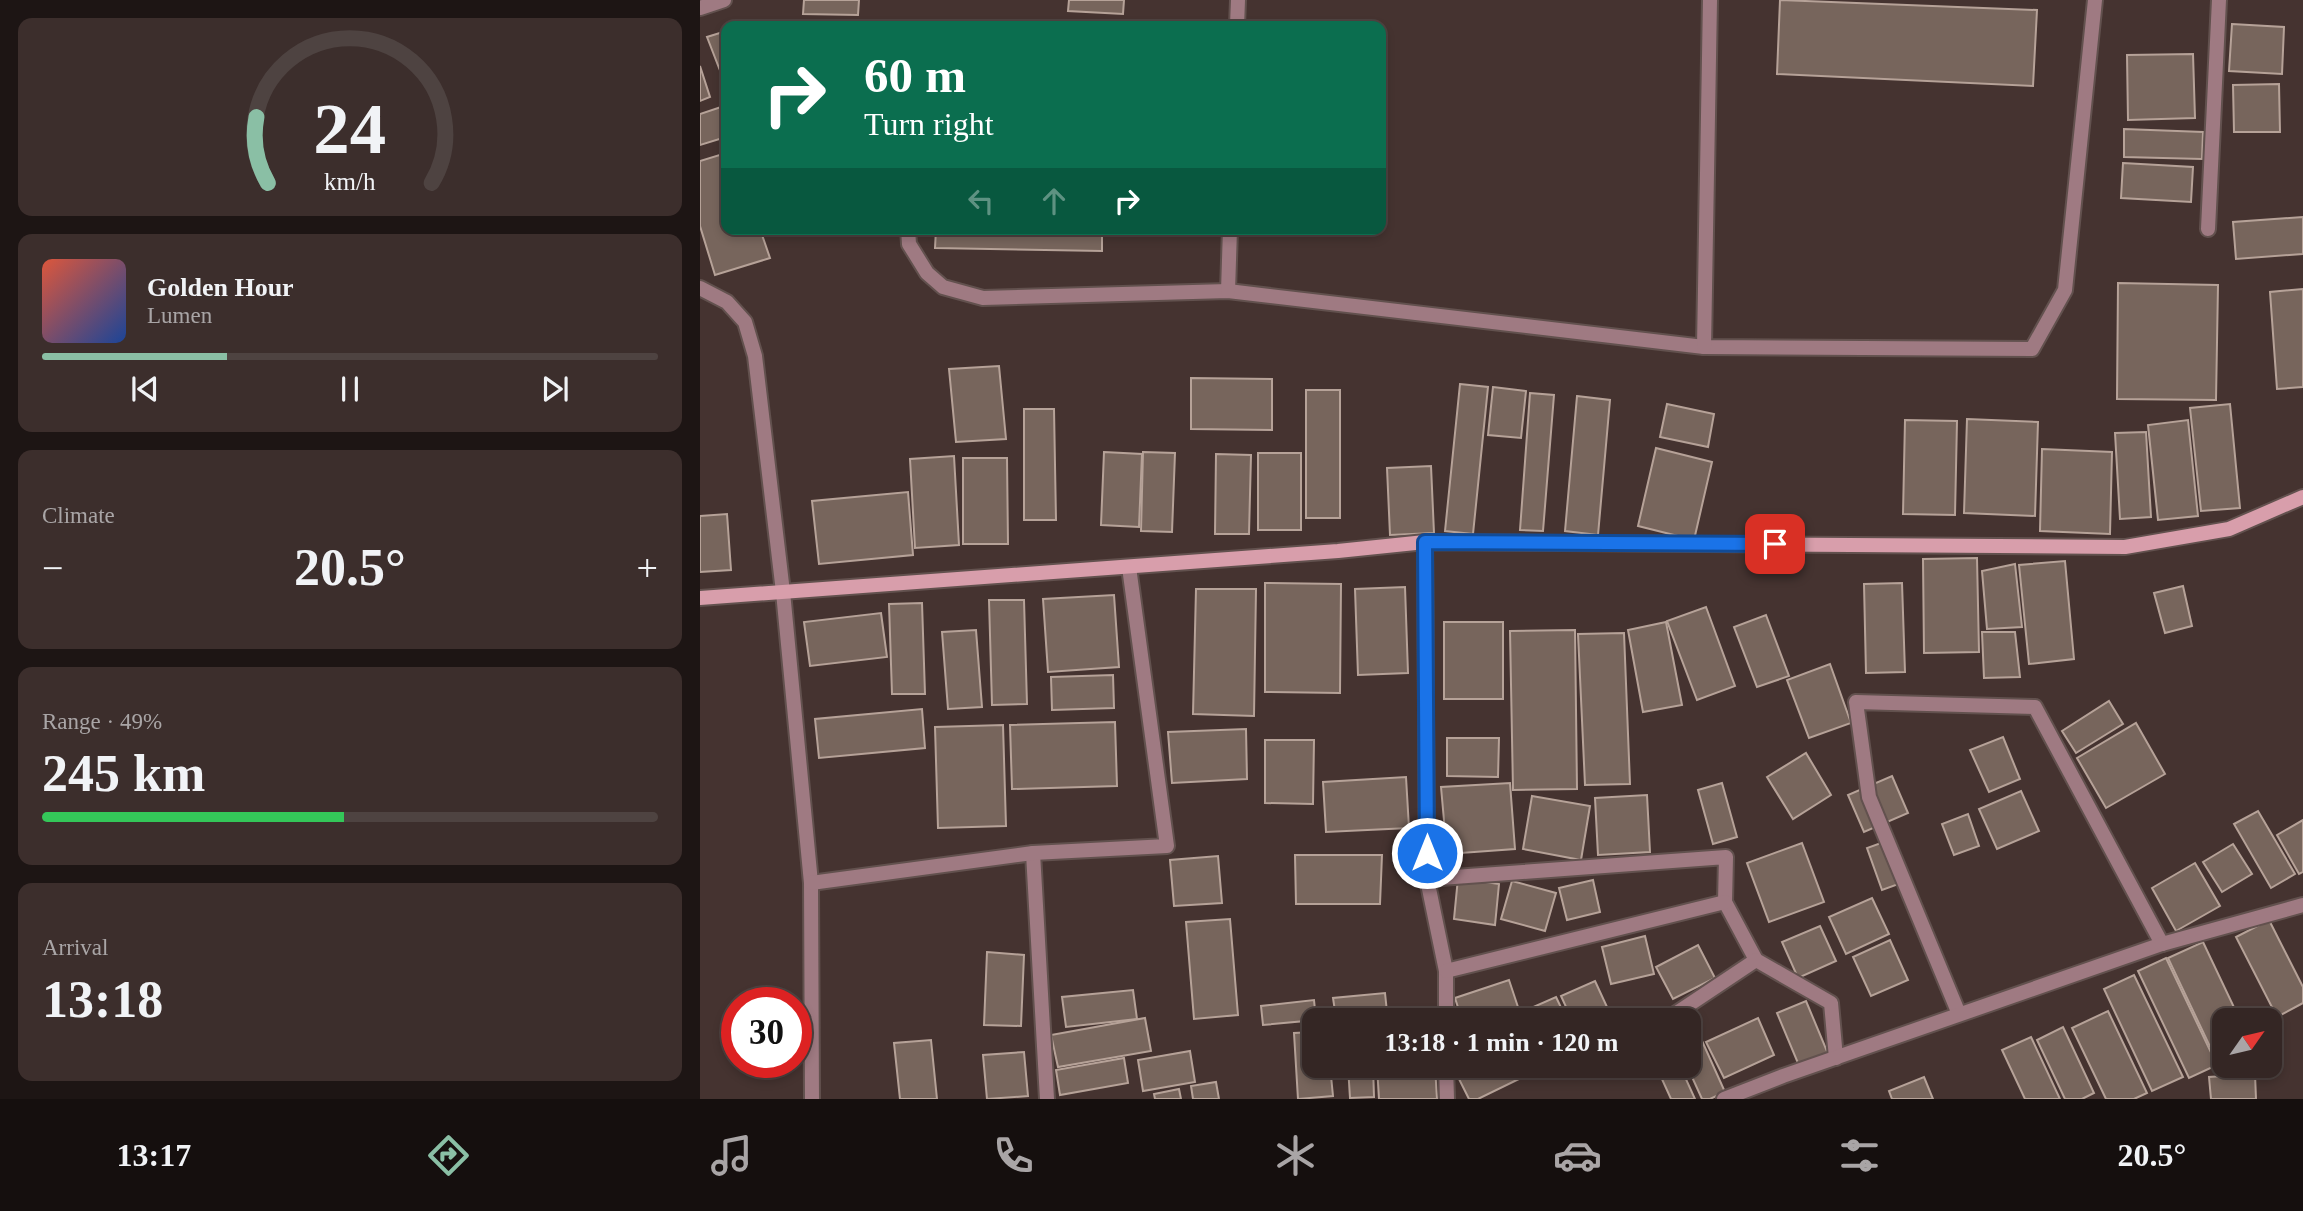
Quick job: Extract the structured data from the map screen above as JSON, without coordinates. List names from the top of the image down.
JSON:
{
  "north": "top right",
  "page": {
    "turn": ["60 m", "Turn right"],
    "song": ["Golden Hour", "Lumen"],
    "tile": [
      "Climate",
      ["Range · 49%", "245 km"],
      ["Arrival", "13:18"]
    ],
    "heat": ["−", "20.5°", "+"],
    "limit": "30",
    "trip": "13:18 · 1 min · 120 m",
    "tabs": ["13:17", "20.5°"],
    "gauge": ["24", "km/h"]
  }
}
